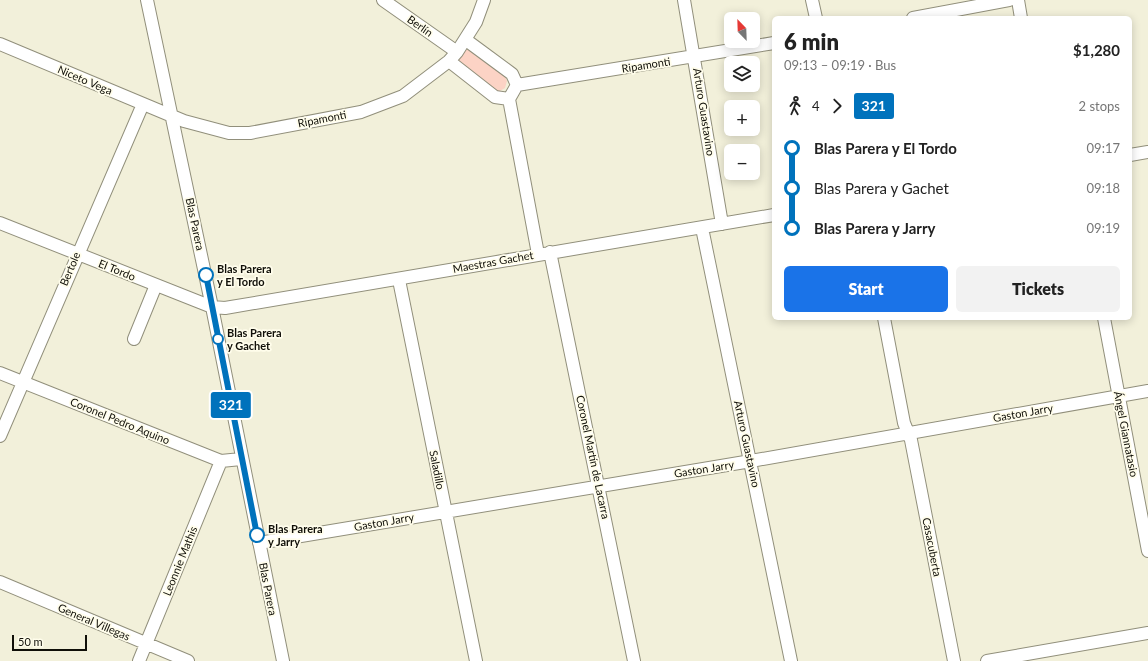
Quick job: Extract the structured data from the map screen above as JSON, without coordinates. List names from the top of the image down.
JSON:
{
  "streets": {
    "street": [
      "Berlín",
      "Ripamonti",
      "Niceto Vega",
      "Arturo Guastavino",
      "Blas Parera",
      "Maestras Gachet",
      "Bertole",
      "El Tordo",
      "Gaston Jarry",
      "Coronel Pedro Aquino",
      "Ángel Giannatasio",
      "Coronel Martín de Lacarra",
      "Saladillo",
      "Casacuberta",
      "Leonnie Mathis",
      "General Villegas"
    ]
  },
  "crossings": [
    ["Berlín", "Ripamonti"],
    ["Ripamonti", "Niceto Vega"],
    ["Ripamonti", "Arturo Guastavino"],
    ["Ripamonti", "Blas Parera"],
    ["Niceto Vega", "Blas Parera"],
    ["Niceto Vega", "Bertole"],
    ["Arturo Guastavino", "Maestras Gachet"],
    ["Arturo Guastavino", "Gaston Jarry"],
    ["Blas Parera", "Maestras Gachet"],
    ["Blas Parera", "El Tordo"],
    ["Blas Parera", "Gaston Jarry"],
    ["Maestras Gachet", "El Tordo"],
    ["Maestras Gachet", "Coronel Martín de Lacarra"],
    ["Maestras Gachet", "Saladillo"],
    ["Bertole", "El Tordo"],
    ["Bertole", "Coronel Pedro Aquino"],
    ["Gaston Jarry", "Ángel Giannatasio"],
    ["Gaston Jarry", "Coronel Martín de Lacarra"],
    ["Gaston Jarry", "Saladillo"],
    ["Gaston Jarry", "Casacuberta"],
    ["Coronel Pedro Aquino", "Leonnie Mathis"],
    ["Leonnie Mathis", "General Villegas"]
  ],
  "places": ["Blas Parera y El Tordo", "Blas Parera y Gachet", "Blas Parera y Jarry"],
  "lines": ["bus line 321"],
  "scale_bar": "50 m",
  "north": "top left",
  "page": {
    "on_map": "321",
    "map_buttons": ["+", "−"],
    "heading": ["6 min", "09:13 – 09:19 · Bus", "$1,280"],
    "legs": ["4", "321", "2 stops"],
    "list": [
      {
        "name": "Blas Parera y El Tordo",
        "value": "09:17"
      },
      {
        "name": "Blas Parera y Gachet",
        "value": "09:18"
      },
      {
        "name": "Blas Parera y Jarry",
        "value": "09:19"
      }
    ],
    "buttons": ["Start", "Tickets"],
    "scale": "50 m"
  }
}
